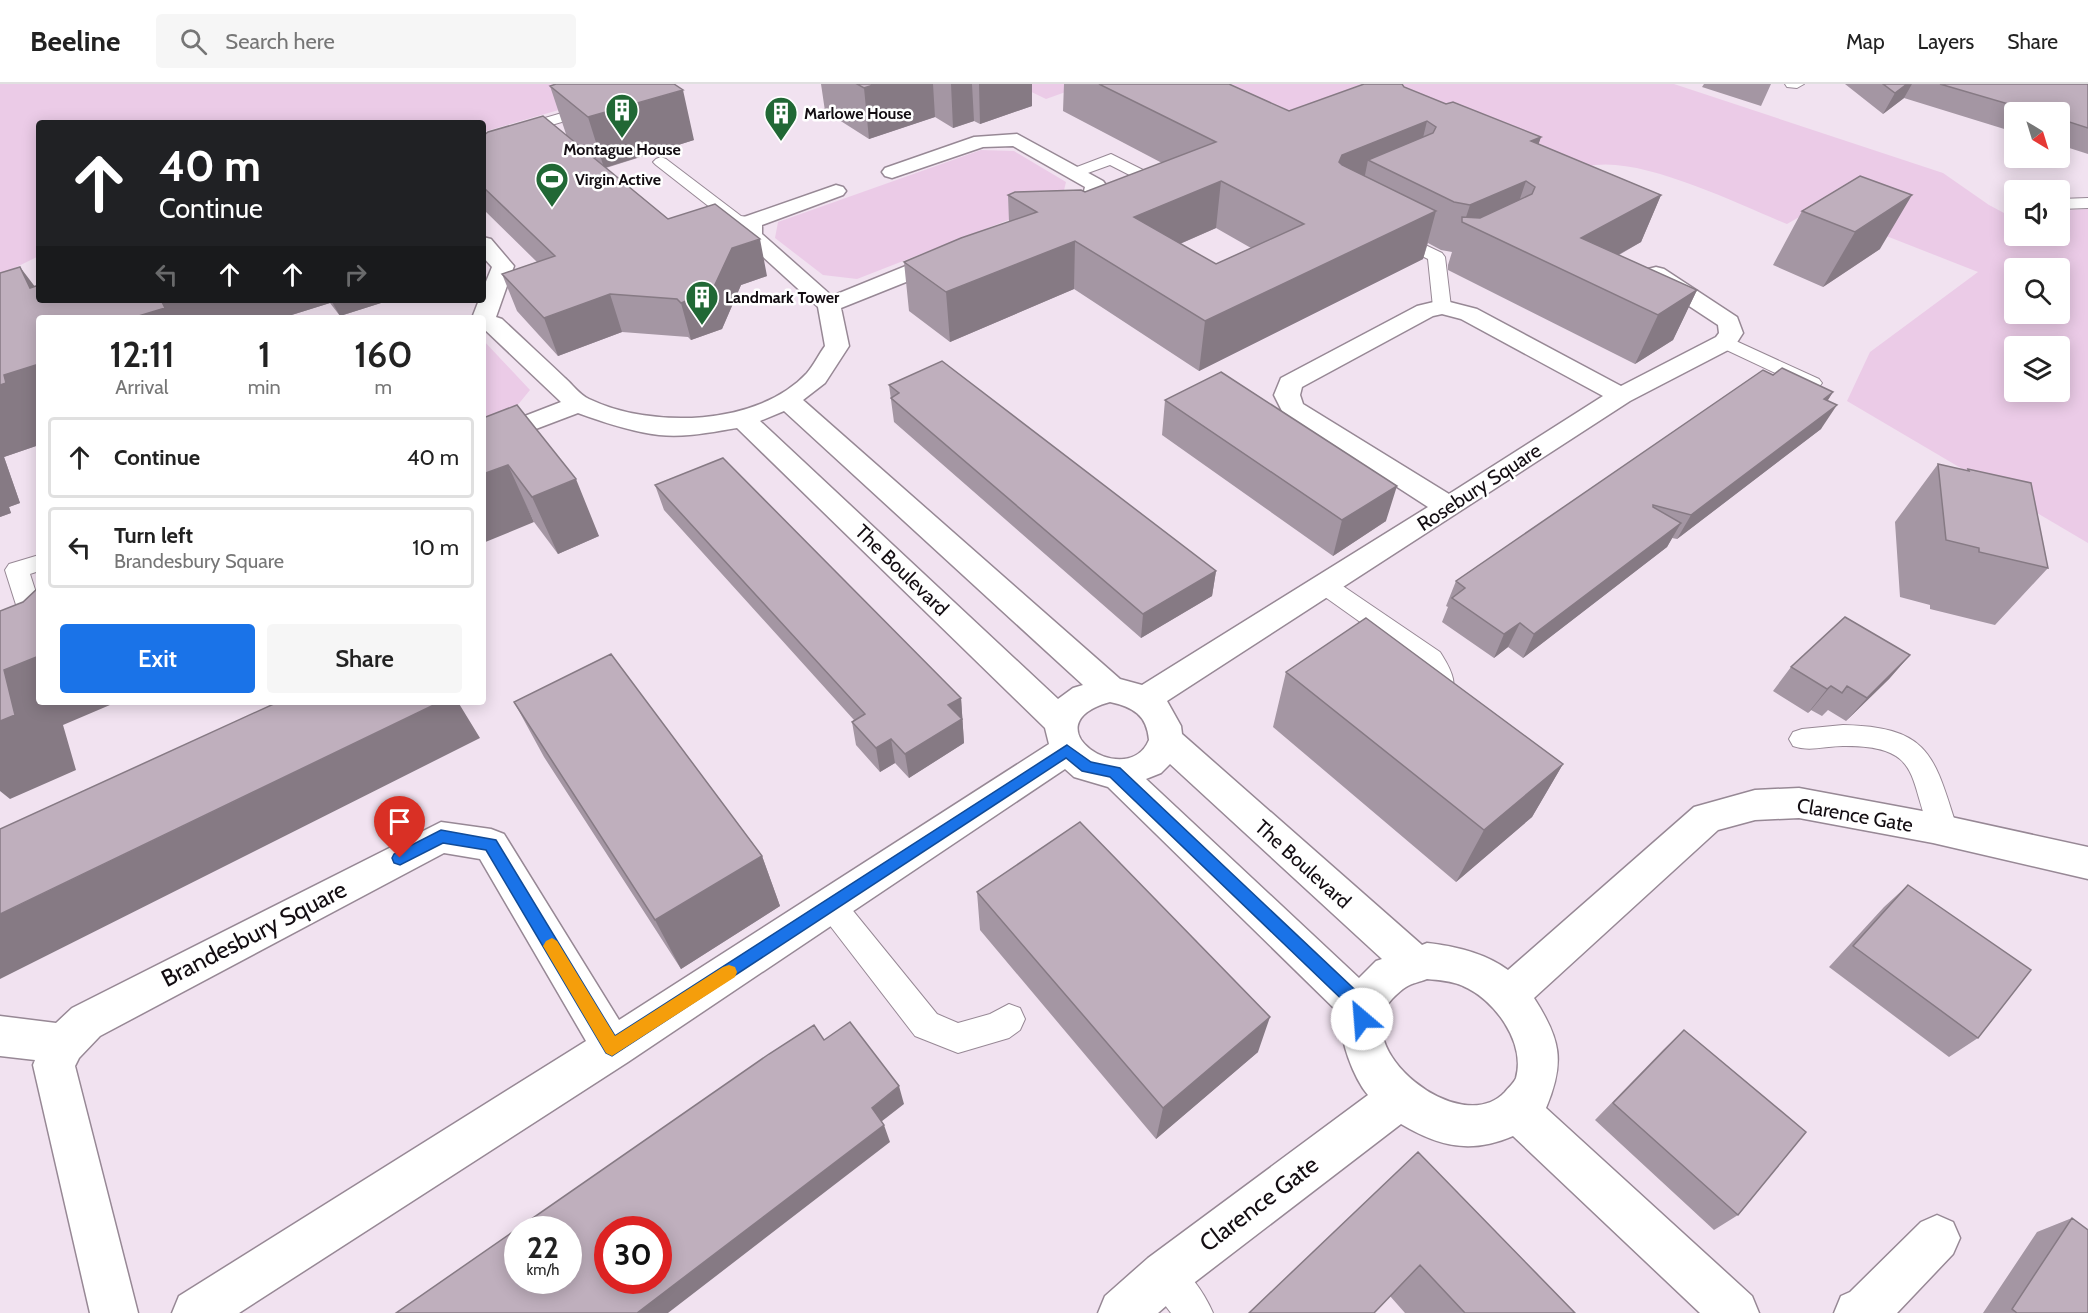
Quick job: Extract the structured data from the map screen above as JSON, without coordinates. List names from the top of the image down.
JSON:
{
  "streets": {
    "street": [
      "Rosebury Square",
      "The Boulevard",
      "Clarence Gate",
      "Brandesbury Square"
    ]
  },
  "crossings": [
    ["Rosebury Square", "The Boulevard"],
    ["The Boulevard", "Clarence Gate"]
  ],
  "places": {
    "building": ["Montague House", "Marlowe House", "Landmark Tower"],
    "sports": ["Virgin Active"]
  },
  "north": "bottom right",
  "page": {
    "header": "Beeline",
    "search": "Search here",
    "nav": ["Map", "Layers", "Share"],
    "turn": ["40 m", "Continue"],
    "eta": [
      "12:11",
      "Arrival",
      "1",
      "min",
      "160",
      "m"
    ],
    "list": [
      {
        "name": "Continue",
        "value": "40 m"
      },
      {
        "name": "Turn left",
        "note": "Brandesbury Square",
        "value": "10 m"
      }
    ],
    "buttons": ["Exit", "Share"],
    "speed": "22 km/h",
    "limit": "30"
  }
}
